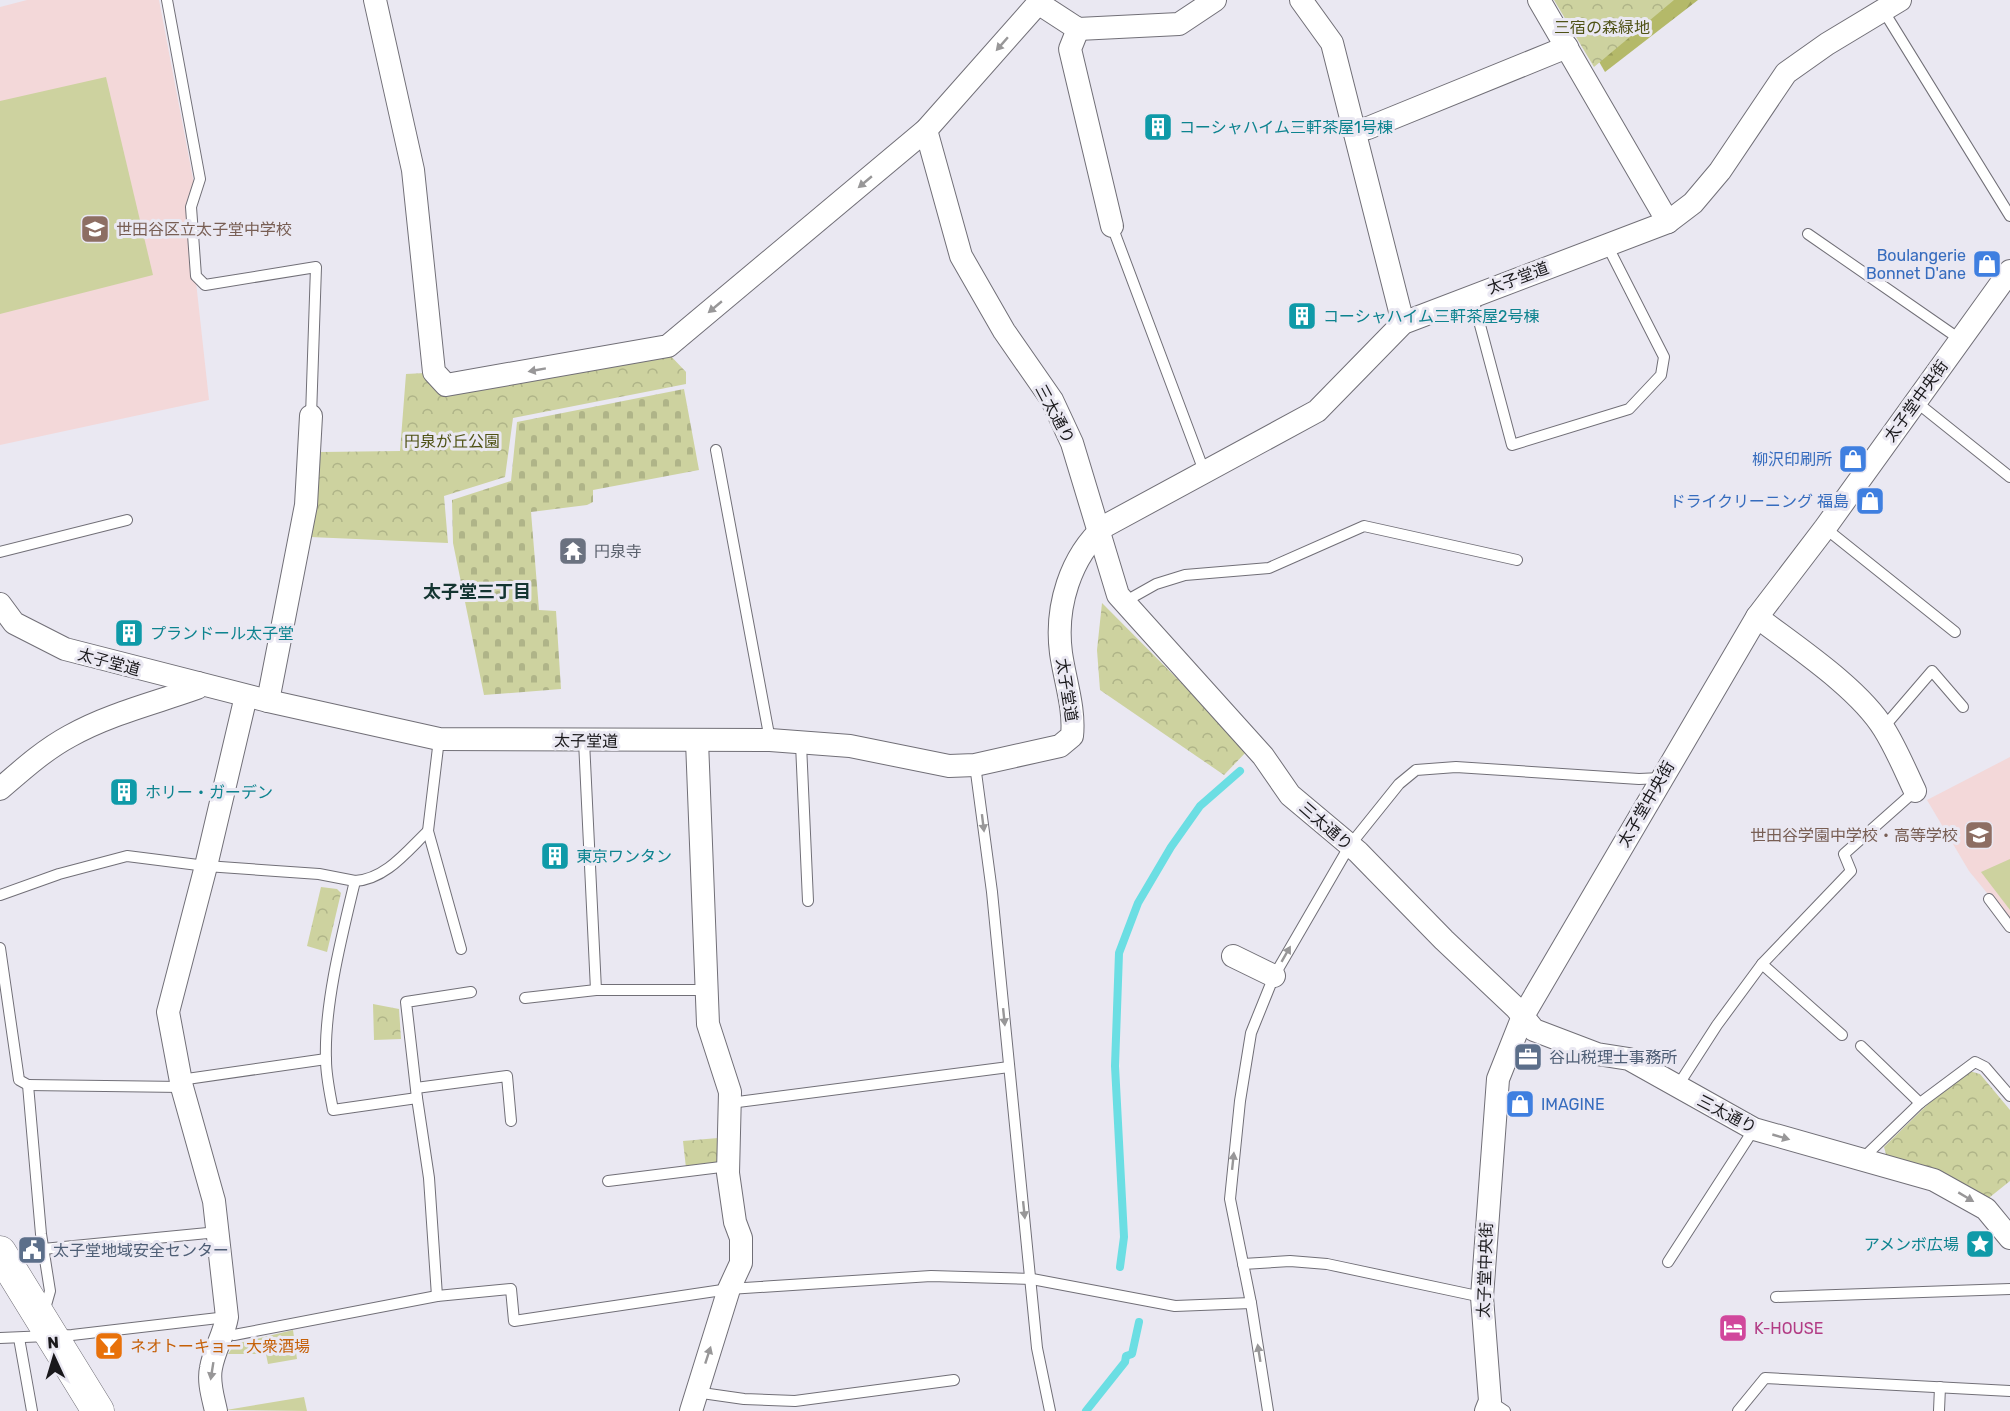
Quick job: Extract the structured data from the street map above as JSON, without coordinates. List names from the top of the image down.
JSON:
{
  "streets": {
    "street": ["太子堂道", "太子堂中央街", "三太通り"]
  },
  "crossings": [
    ["太子堂道", "三太通り"],
    ["太子堂中央街", "三太通り"]
  ],
  "districts": ["太子堂三丁目"],
  "parks": ["三宿の森緑地", "円泉が丘公園"],
  "places": {
    "building": [
      "コーシャハイム三軒茶屋1号棟",
      "コーシャハイム三軒茶屋2号棟",
      "プランドール太子堂",
      "ホリー・ガーデン",
      "東京ワンタン"
    ],
    "school or university": ["世田谷区立太子堂中学校", "世田谷学園中学校・高等学校"],
    "shop": [
      "Boulangerie Bonnet D'ane",
      "柳沢印刷所",
      "ドライクリーニング 福島",
      "IMAGINE"
    ],
    "temple": ["円泉寺"],
    "office": ["谷山税理士事務所"],
    "place": ["アメンボ広場"],
    "public building": ["太子堂地域安全センター"],
    "hotel": ["K-HOUSE"],
    "bar": ["ネオトーキョー 大衆酒場"]
  },
  "north": "top"
}
